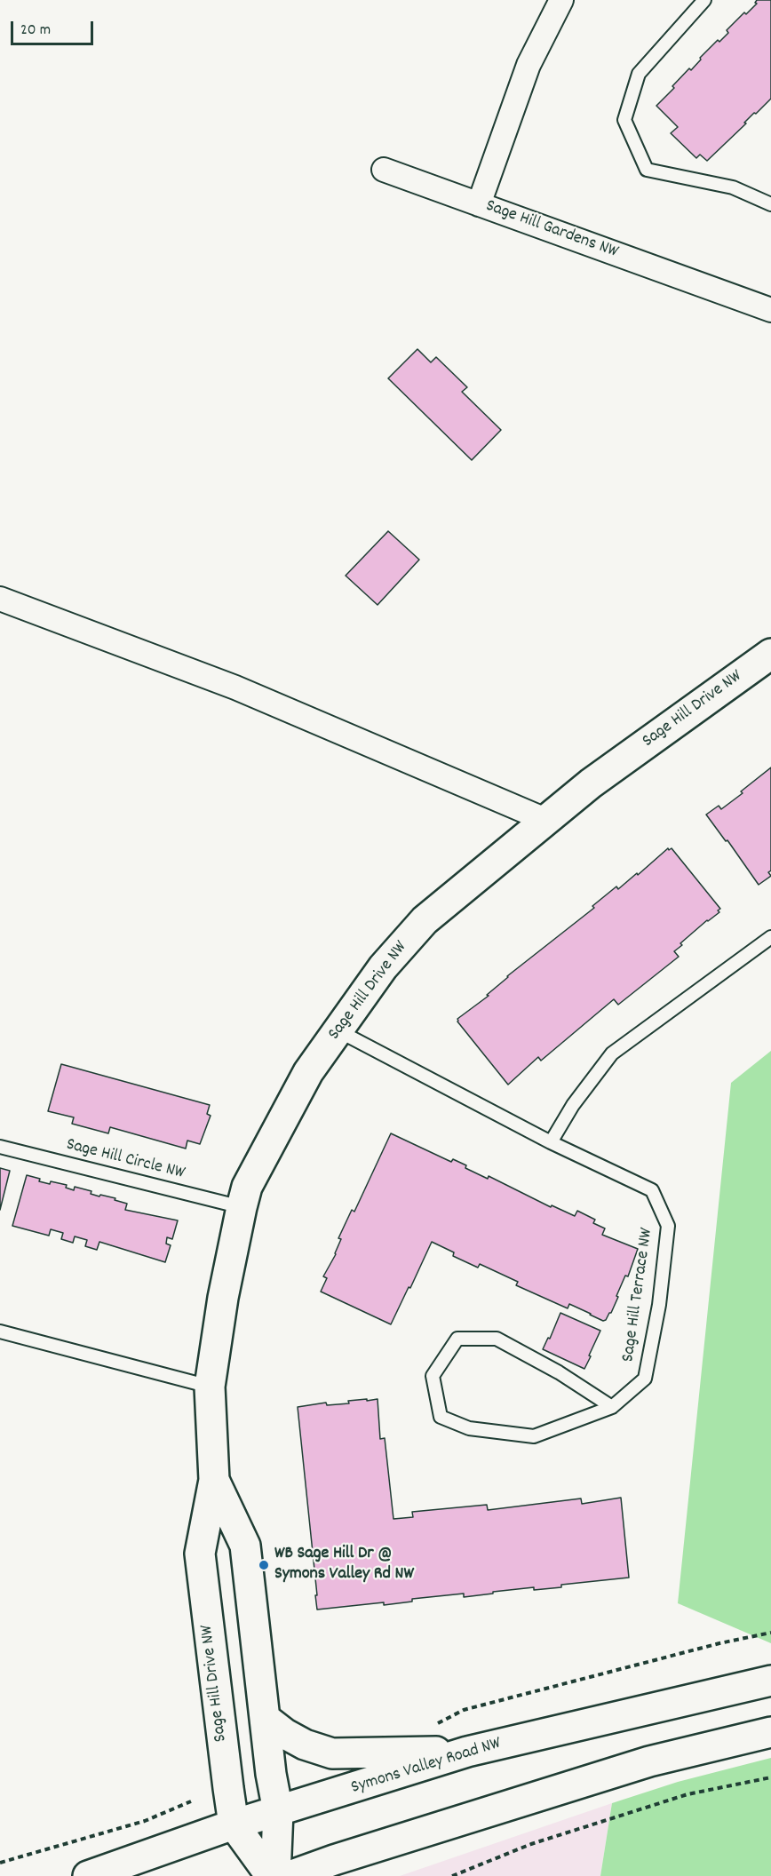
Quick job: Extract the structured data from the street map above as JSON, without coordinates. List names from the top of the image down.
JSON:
{
  "streets": {
    "street": ["Sage Hill Gardens NW", "Sage Hill Drive NW", "Symons Valley Road NW"],
    "lane": ["Sage Hill Circle NW", "Sage Hill Terrace NW"]
  },
  "crossings": [
    ["Sage Hill Drive NW", "Sage Hill Circle NW"],
    ["Sage Hill Drive NW", "Sage Hill Terrace NW"],
    ["Sage Hill Drive NW", "Symons Valley Road NW"]
  ],
  "places": ["WB Sage Hill Dr @ Symons Valley Rd NW"],
  "scale_bar": "20 m"
}
